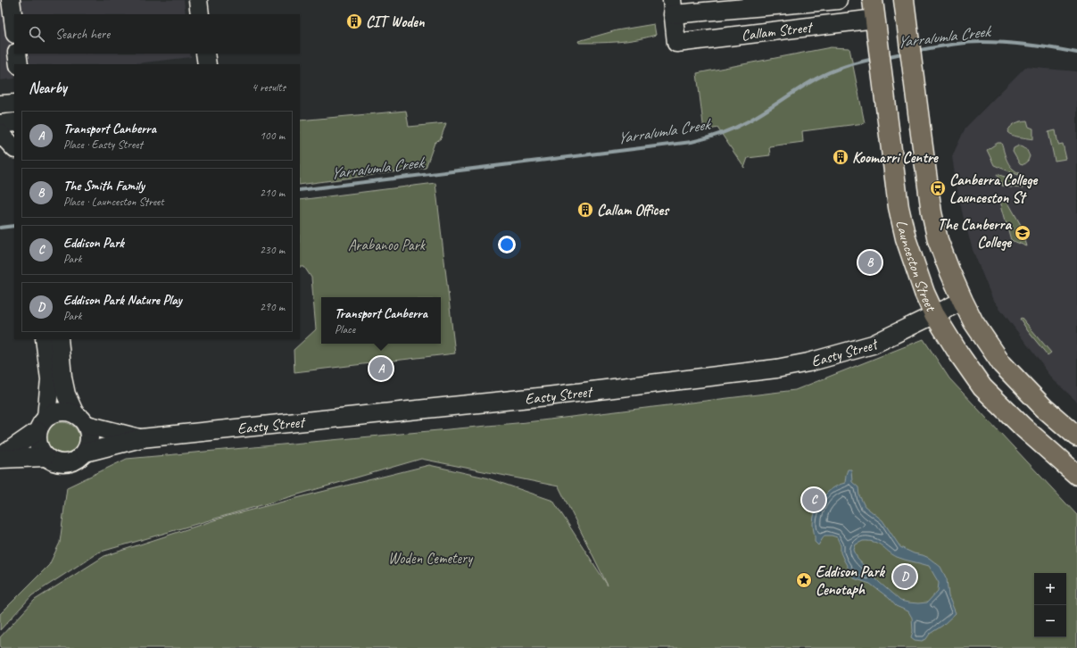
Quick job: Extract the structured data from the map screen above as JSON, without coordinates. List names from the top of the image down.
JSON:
{
  "streets": {
    "main road": ["Launceston Street"],
    "street": ["Callam Street", "Easty Street"]
  },
  "crossings": [
    ["Callam Street", "Launceston Street"],
    ["Launceston Street", "Easty Street"]
  ],
  "water": ["Yarralumla Creek"],
  "parks": ["Arabanoo Park", "Woden Cemetery"],
  "places": {
    "building": ["CIT Woden", "Koomarri Centre", "Callam Offices"],
    "bus stop": ["Canberra College Launceston St"],
    "school or university": ["The Canberra College"],
    "place": ["Eddison Park Cenotaph"]
  },
  "page": {
    "search": "Search here",
    "heading": ["Nearby", "4 results"],
    "list": [
      {
        "mark": "A",
        "name": "Transport Canberra",
        "note": "Place · Easty Street",
        "value": "100 m"
      },
      {
        "mark": "B",
        "name": "The Smith Family",
        "note": "Place · Launceston Street",
        "value": "210 m"
      },
      {
        "mark": "C",
        "name": "Eddison Park",
        "note": "Park",
        "value": "230 m"
      },
      {
        "mark": "D",
        "name": "Eddison Park Nature Play",
        "note": "Park",
        "value": "290 m"
      }
    ],
    "pins": [
      "B",
      "A",
      "C",
      "D"
    ],
    "popup": ["Transport Canberra", "Place"],
    "map_buttons": ["+", "−"]
  }
}
